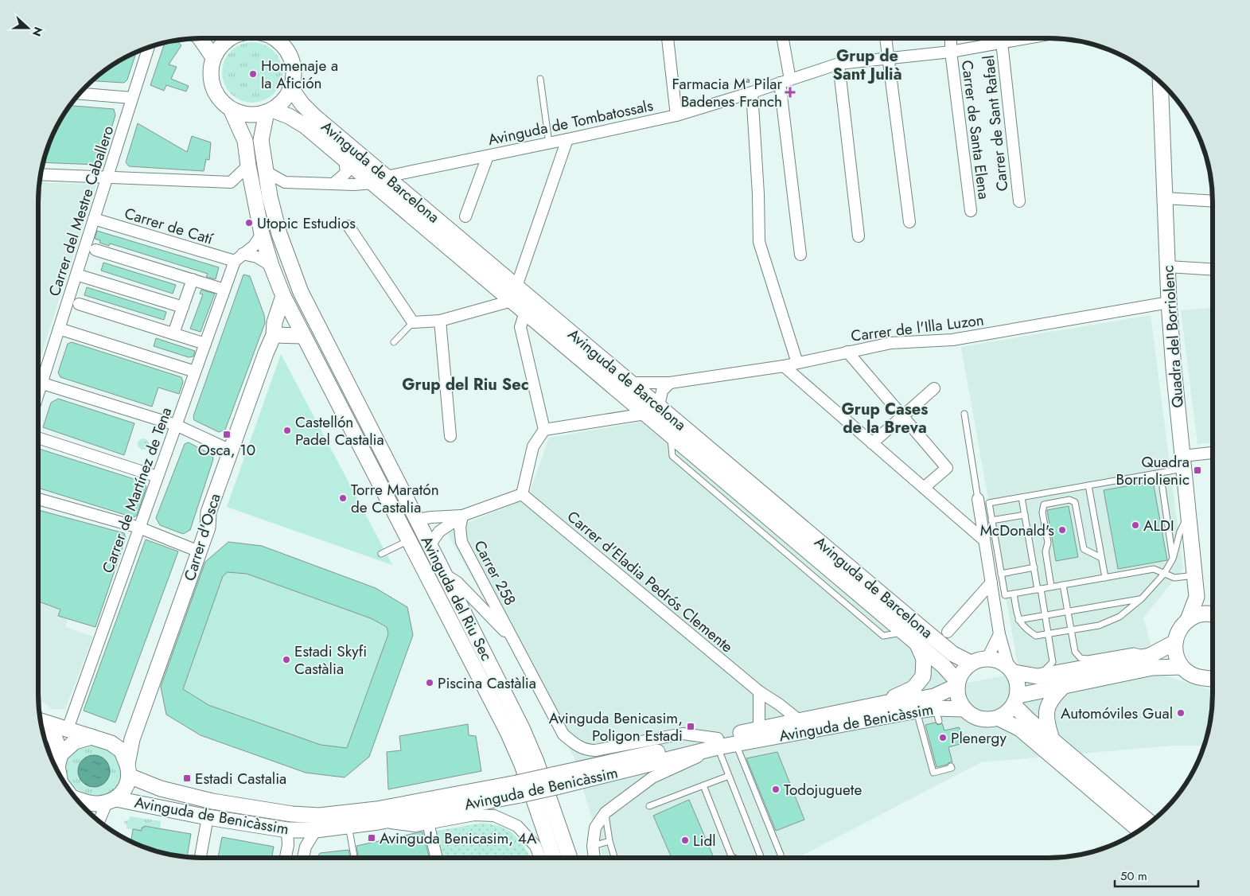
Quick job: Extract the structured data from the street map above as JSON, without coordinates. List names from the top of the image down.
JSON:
{
  "streets": {
    "main road": [
      "Avinguda de Barcelona",
      "Quadra del Borriolenc",
      "Carrer d'Osca",
      "Avinguda del Riu Sec",
      "Avinguda de Benicàssim"
    ],
    "street": [
      "Avinguda de Tombatossals",
      "Carrer de Sant Rafael",
      "Carrer de Santa Elena",
      "Carrer del Mestre Caballero",
      "Carrer de Catí",
      "Carrer de l'Illa Luzon",
      "Carrer de Martínez de Tena",
      "Carrer 258",
      "Carrer d'Eladia Pedrós Clemente"
    ]
  },
  "crossings": [
    ["Avinguda de Tombatossals", "Carrer de Sant Rafael"],
    ["Avinguda de Tombatossals", "Carrer de Santa Elena"],
    ["Avinguda de Tombatossals", "Avinguda de Barcelona"],
    ["Avinguda de Barcelona", "Carrer de l'Illa Luzon"],
    ["Avinguda de Barcelona", "Avinguda del Riu Sec"],
    ["Avinguda de Barcelona", "Avinguda de Benicàssim"],
    ["Carrer del Mestre Caballero", "Carrer de Catí"],
    ["Carrer de Catí", "Carrer de Martínez de Tena"],
    ["Carrer de l'Illa Luzon", "Quadra del Borriolenc"],
    ["Carrer d'Osca", "Avinguda del Riu Sec"],
    ["Carrer d'Osca", "Avinguda de Benicàssim"],
    ["Carrer 258", "Avinguda del Riu Sec"],
    ["Carrer 258", "Avinguda de Benicàssim"],
    ["Carrer d'Eladia Pedrós Clemente", "Avinguda de Benicàssim"]
  ],
  "districts": ["Grup de Sant Julià", "Grup del Riu Sec", "Grup Cases de la Breva"],
  "places": {
    "other": [
      "Homenaje a la Afición",
      "Utopic Estudios",
      "Castellón Padel Castalia",
      "Torre Maratón de Castalia",
      "ALDI",
      "McDonald's",
      "Estadi Skyfi Castàlia",
      "Piscina Castàlia",
      "Automóviles Gual",
      "Plenergy",
      "Todojuguete",
      "Lidl"
    ],
    "health": ["Farmacia Mª Pilar Badenes Franch"],
    "transit": [
      "Osca, 10",
      "Quadra Borriolienic",
      "Avinguda Benicasim, Poligon Estadi",
      "Estadi Castalia",
      "Avinguda Benicasim, 4A"
    ]
  },
  "scale_bar": "50 m",
  "north": "right"
}
